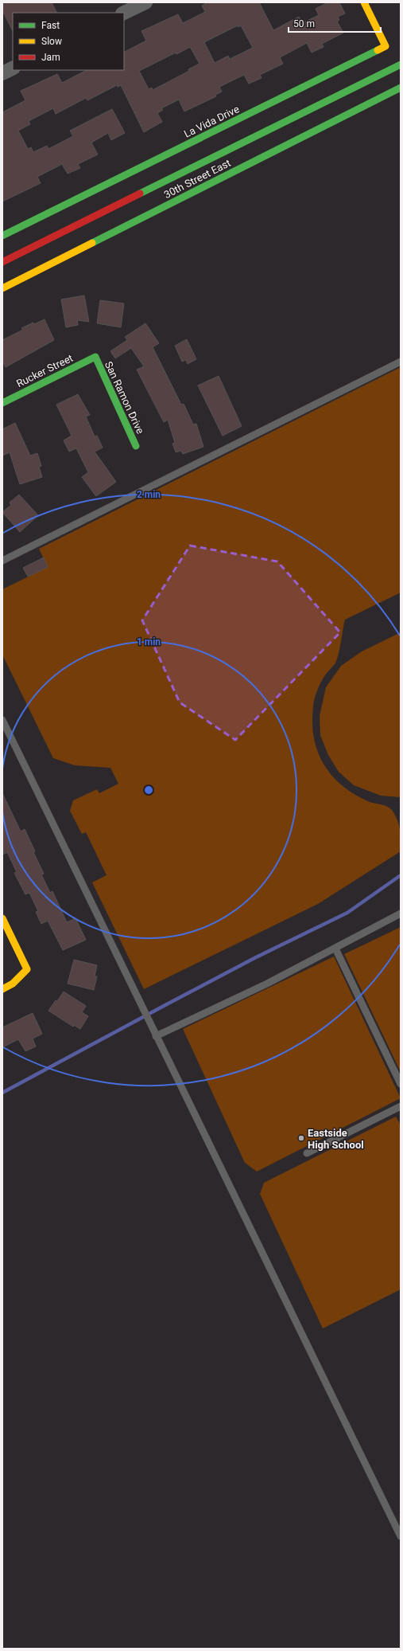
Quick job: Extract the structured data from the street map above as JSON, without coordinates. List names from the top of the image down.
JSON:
{
  "streets": {
    "main road": [
      "La Vida Drive",
      "30th Street East",
      "Rucker Street",
      "San Ramon Drive"
    ]
  },
  "crossings": [
    ["Rucker Street", "San Ramon Drive"]
  ],
  "places": ["Eastside High School"],
  "legend": ["Fast", "Slow", "Jam"],
  "scale_bar": "50 m",
  "rings": ["2 min", "1 min"]
}
